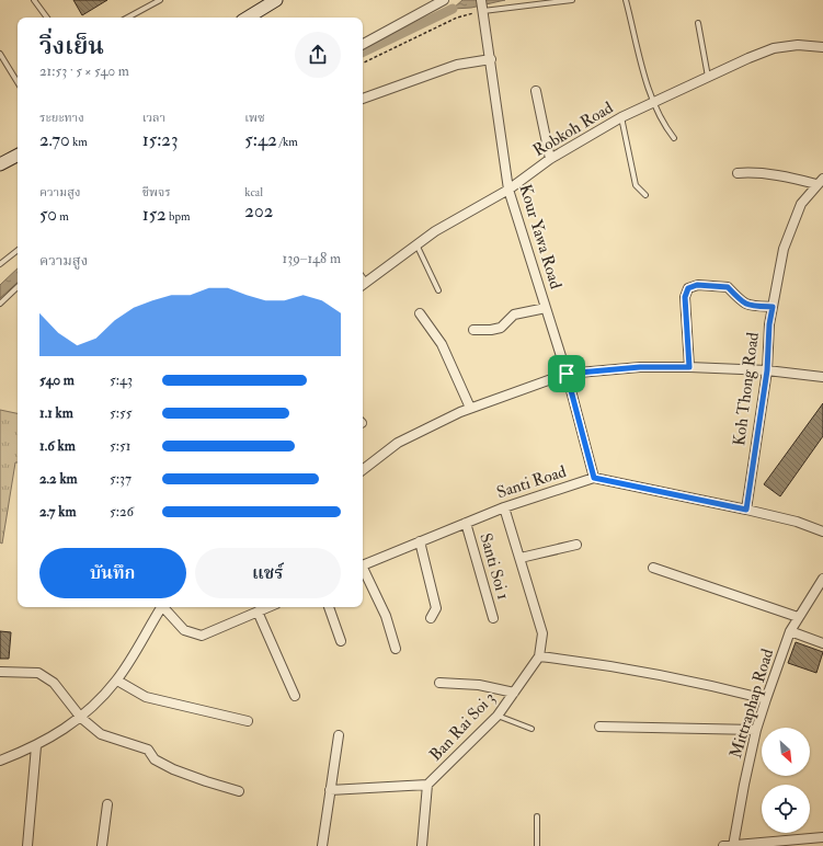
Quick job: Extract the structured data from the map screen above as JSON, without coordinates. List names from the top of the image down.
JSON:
{
  "streets": {
    "street": [
      "Robkoh Road",
      "Kour Yawa Road",
      "Koh Thong Road",
      "Santi Road",
      "Santi Soi 1",
      "Mittraphap Road",
      "Ban Rai Soi 3"
    ]
  },
  "crossings": [
    ["Robkoh Road", "Kour Yawa Road"],
    ["Kour Yawa Road", "Santi Road"],
    ["Santi Road", "Santi Soi 1"],
    ["Santi Road", "Ban Rai Soi 3"]
  ],
  "north": "bottom right",
  "page": {
    "heading": ["วิ่งเย็น", "21:53 · 5 × 540 m"],
    "stats": [
      ["ระยะทาง", "2.70 km"],
      ["เวลา", "15:23"],
      ["เพซ", "5:42 /km"],
      ["ความสูง", "50 m"],
      ["ชีพจร", "152 bpm"],
      ["kcal", "202"]
    ],
    "chart": ["ความสูง", "139–148 m"],
    "list": [
      {
        "name": "540 m",
        "note": "5:43"
      },
      {
        "name": "1.1 km",
        "note": "5:55"
      },
      {
        "name": "1.6 km",
        "note": "5:51"
      },
      {
        "name": "2.2 km",
        "note": "5:37"
      },
      {
        "name": "2.7 km",
        "note": "5:26"
      }
    ],
    "buttons": ["บันทึก", "แชร์"]
  }
}
